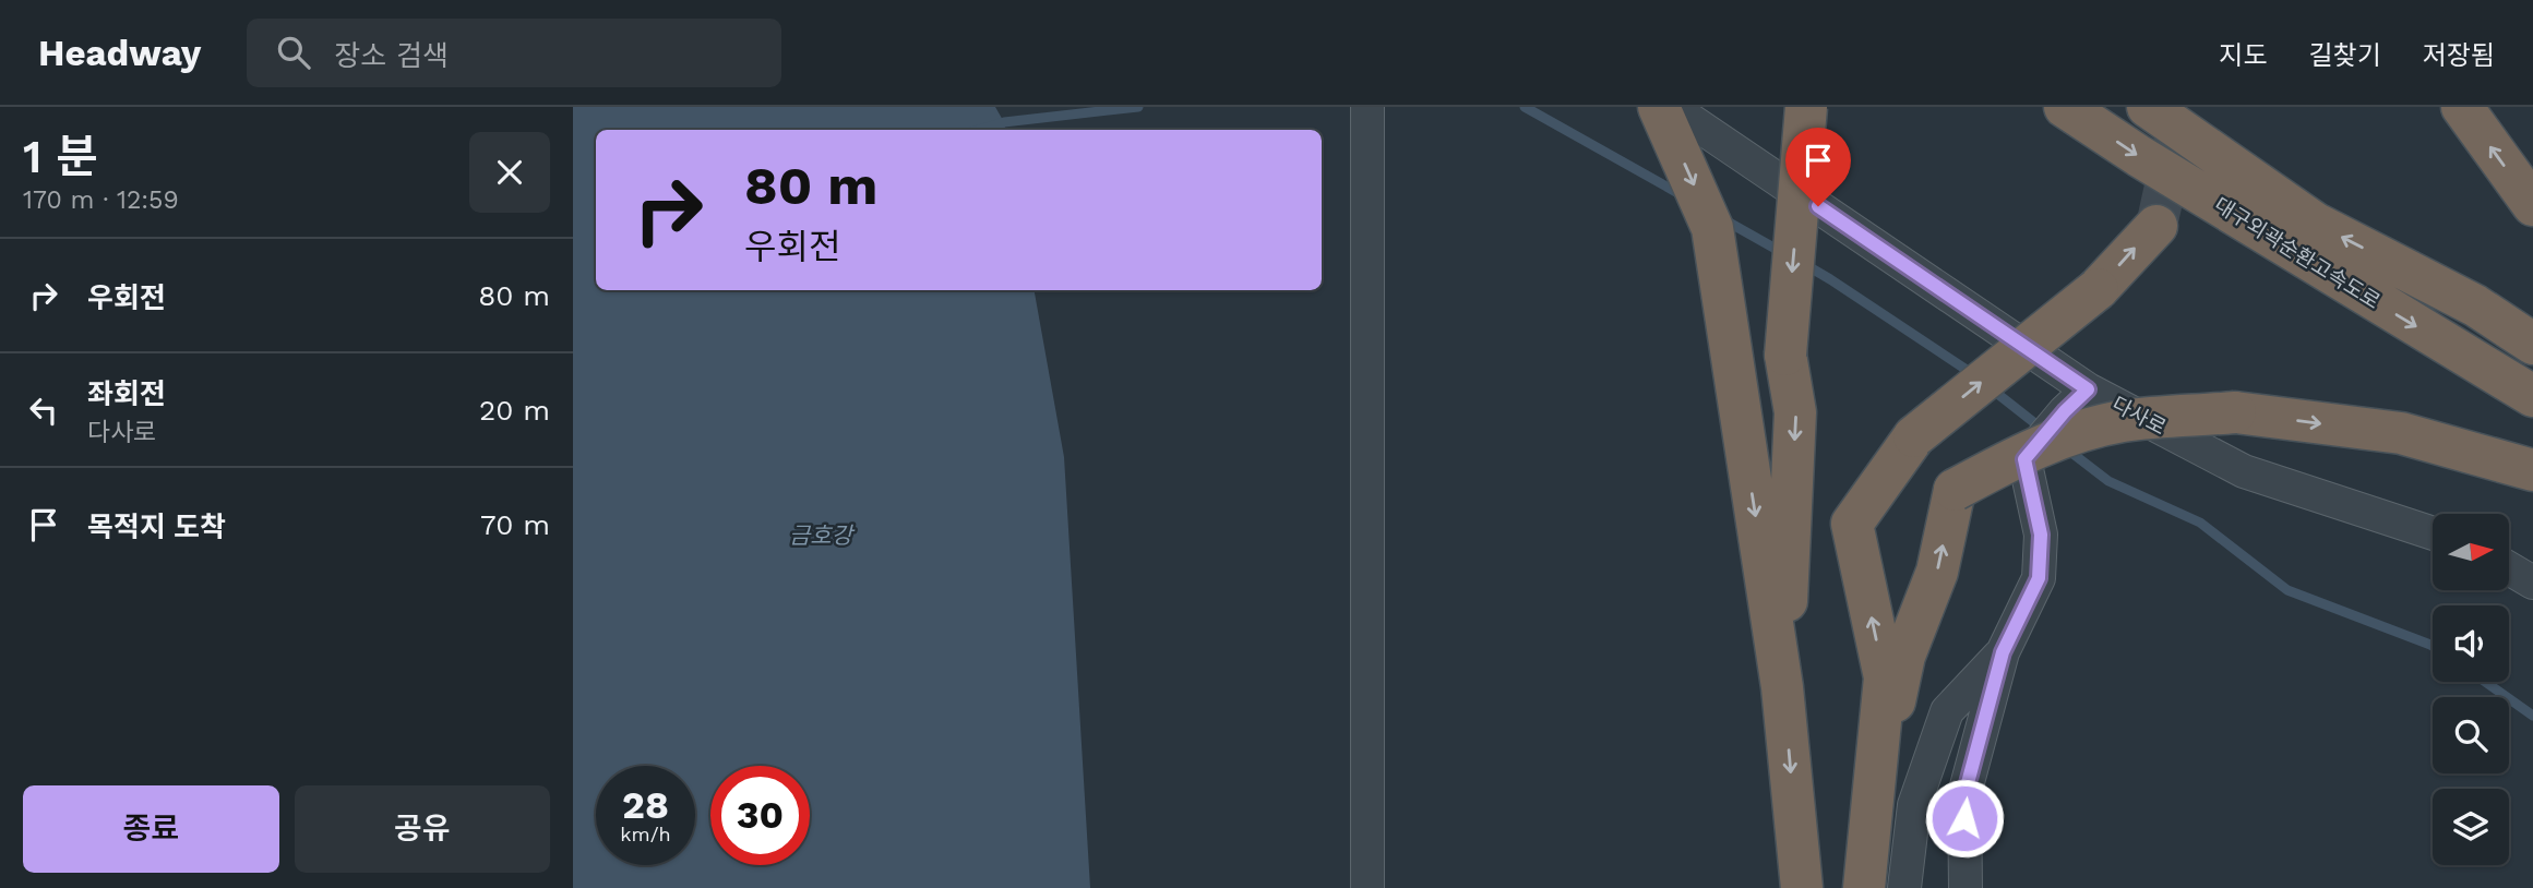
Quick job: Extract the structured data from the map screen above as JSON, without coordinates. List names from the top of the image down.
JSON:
{
  "streets": {
    "highway": ["대구외곽순환고속도로"],
    "street": ["다사로"]
  },
  "water": ["금호강"],
  "north": "right",
  "page": {
    "header": "Headway",
    "search": "장소 검색",
    "nav": ["지도", "길찾기", "저장됨"],
    "heading": ["1 분", "170 m · 12:59"],
    "turn": ["80 m", "우회전"],
    "list": [
      {
        "name": "우회전",
        "value": "80 m"
      },
      {
        "name": "좌회전",
        "note": "다사로",
        "value": "20 m"
      },
      {
        "name": "목적지 도착",
        "value": "70 m"
      }
    ],
    "speed": "28 km/h",
    "limit": "30",
    "buttons": ["종료", "공유"]
  }
}
